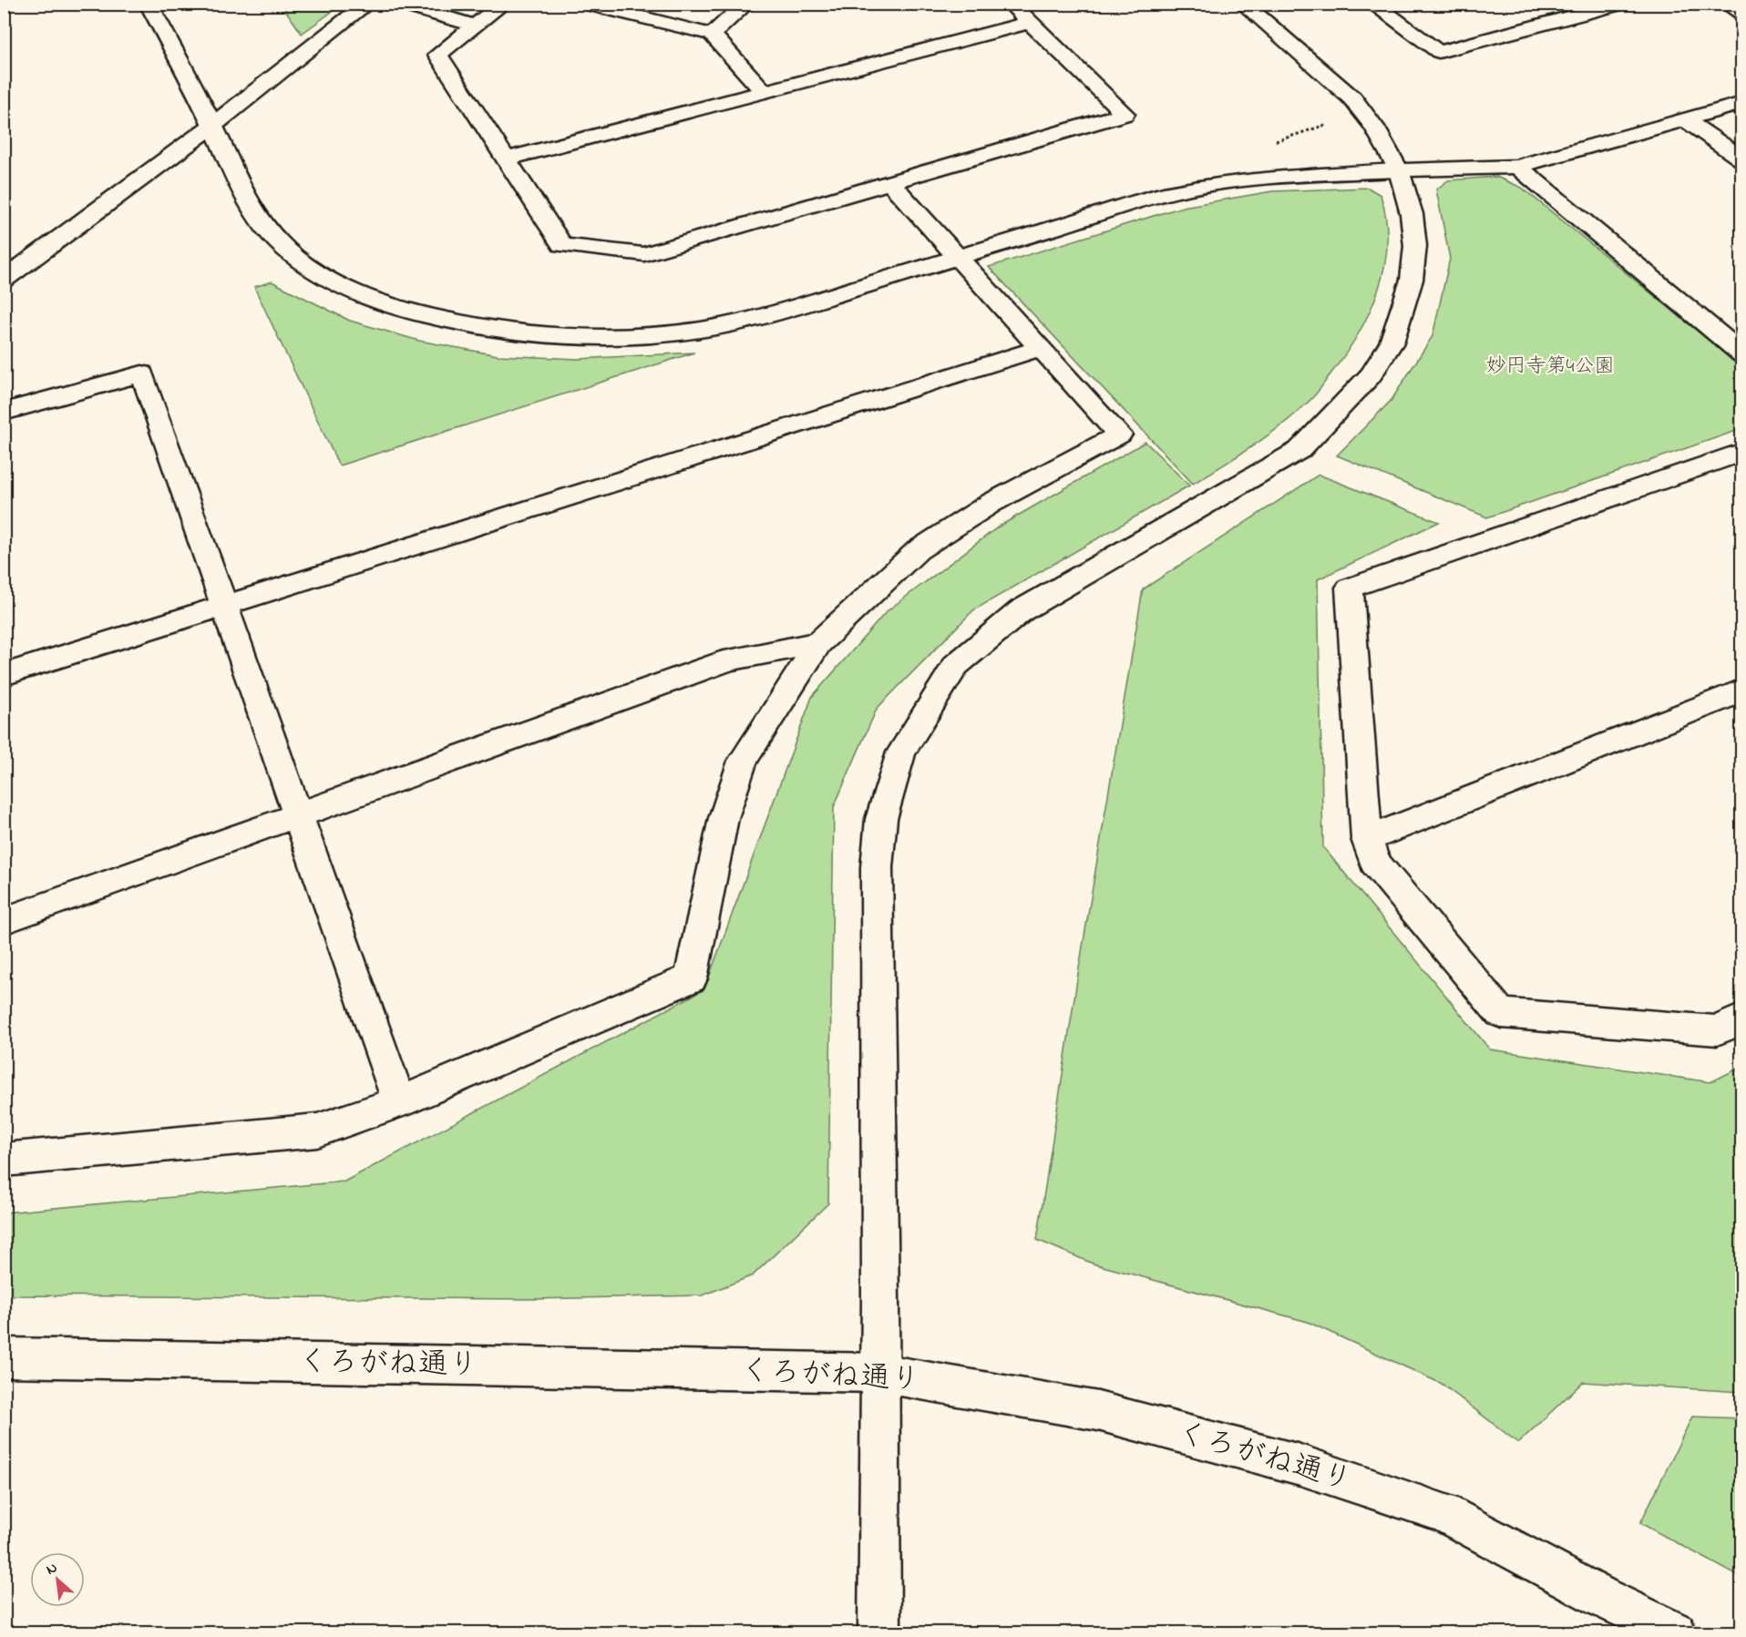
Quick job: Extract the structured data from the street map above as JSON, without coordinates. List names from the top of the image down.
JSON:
{
  "streets": {
    "street": ["くろがね通り"]
  },
  "parks": ["妙円寺第4公園"],
  "north": "top left"
}
